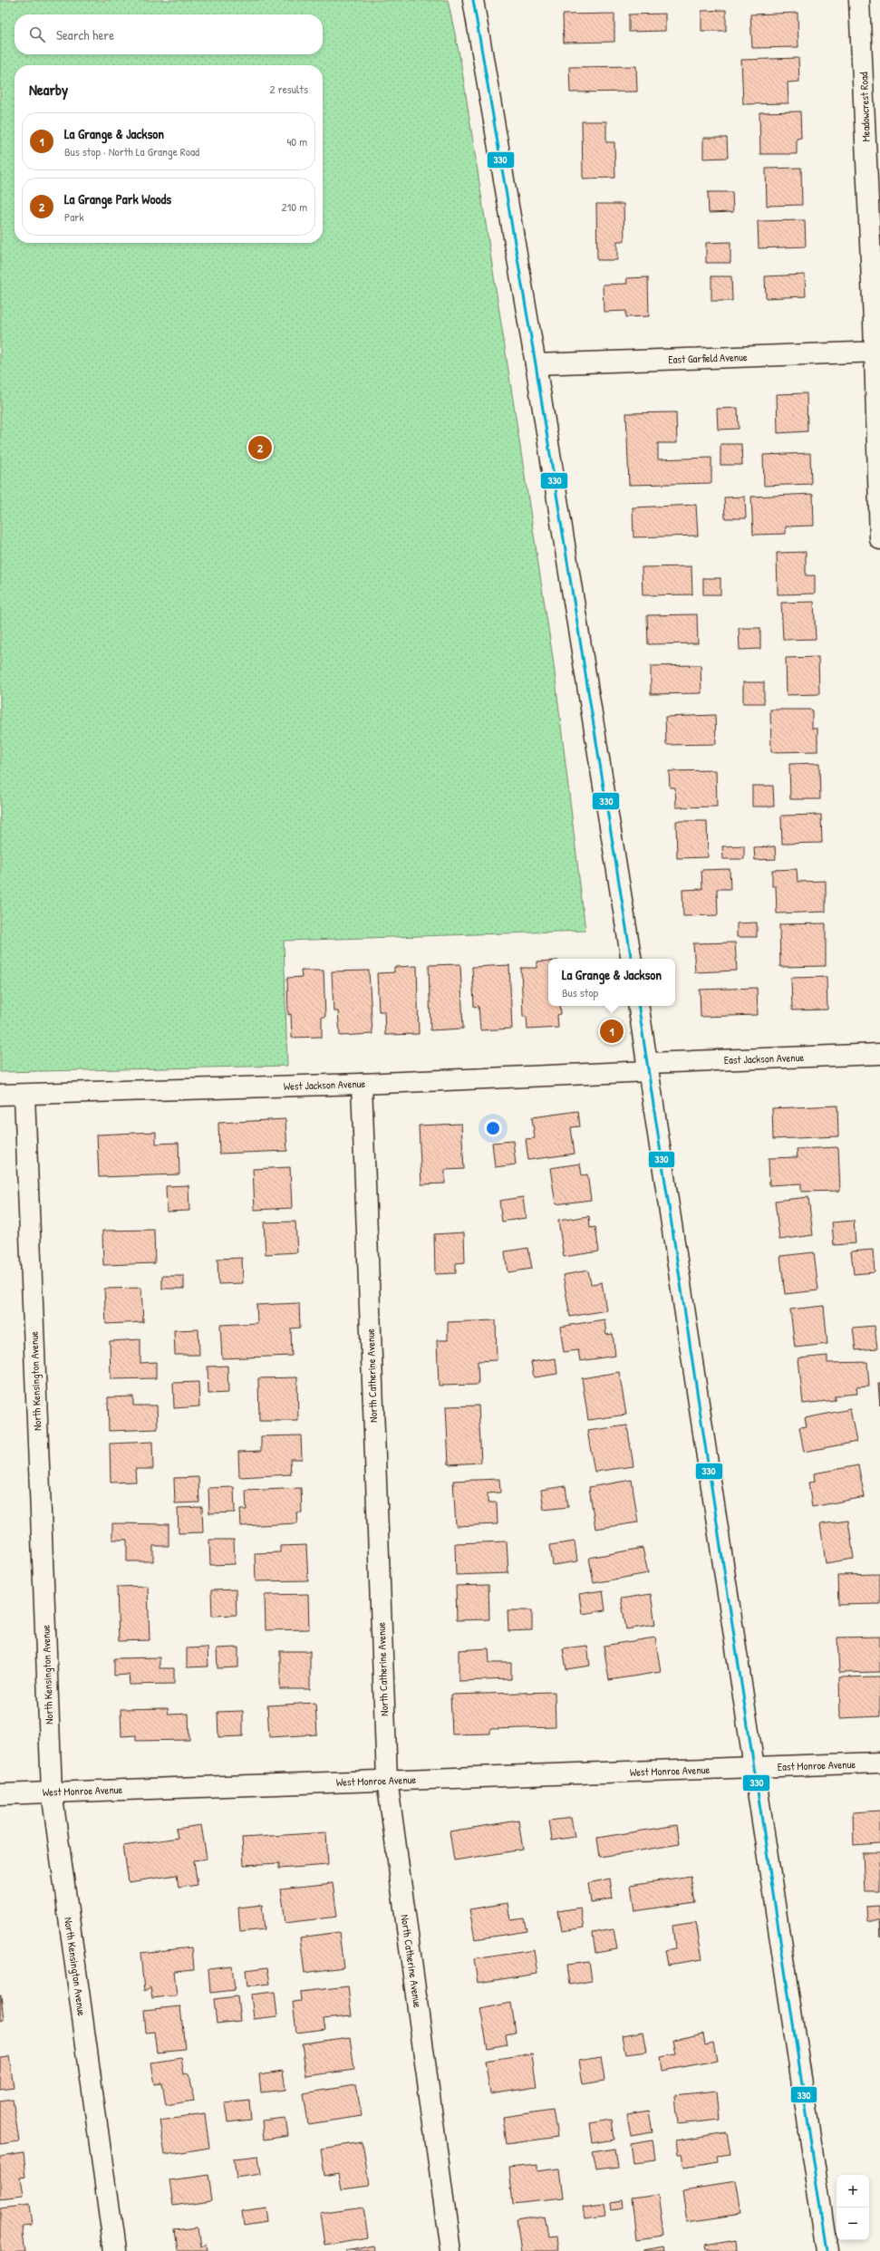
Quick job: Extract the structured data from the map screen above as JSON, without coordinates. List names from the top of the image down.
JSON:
{
  "streets": {
    "street": [
      "Meadowcrest Road",
      "East Garfield Avenue",
      "East Jackson Avenue",
      "West Jackson Avenue",
      "North Catherine Avenue",
      "North Kensington Avenue",
      "East Monroe Avenue",
      "West Monroe Avenue"
    ]
  },
  "crossings": [
    ["Meadowcrest Road", "East Garfield Avenue"],
    ["East Jackson Avenue", "West Jackson Avenue"],
    ["West Jackson Avenue", "North Catherine Avenue"],
    ["West Jackson Avenue", "North Kensington Avenue"],
    ["North Catherine Avenue", "West Monroe Avenue"],
    ["North Kensington Avenue", "West Monroe Avenue"],
    ["East Monroe Avenue", "West Monroe Avenue"]
  ],
  "lines": ["transit line 330"],
  "page": {
    "search": "Search here",
    "heading": ["Nearby", "2 results"],
    "list": [
      {
        "mark": "1",
        "name": "La Grange & Jackson",
        "note": "Bus stop · North La Grange Road",
        "value": "40 m"
      },
      {
        "mark": "2",
        "name": "La Grange Park Woods",
        "note": "Park",
        "value": "210 m"
      }
    ],
    "pins": ["2", "1"],
    "popup": ["La Grange & Jackson", "Bus stop"],
    "map_buttons": ["+", "−"]
  }
}
